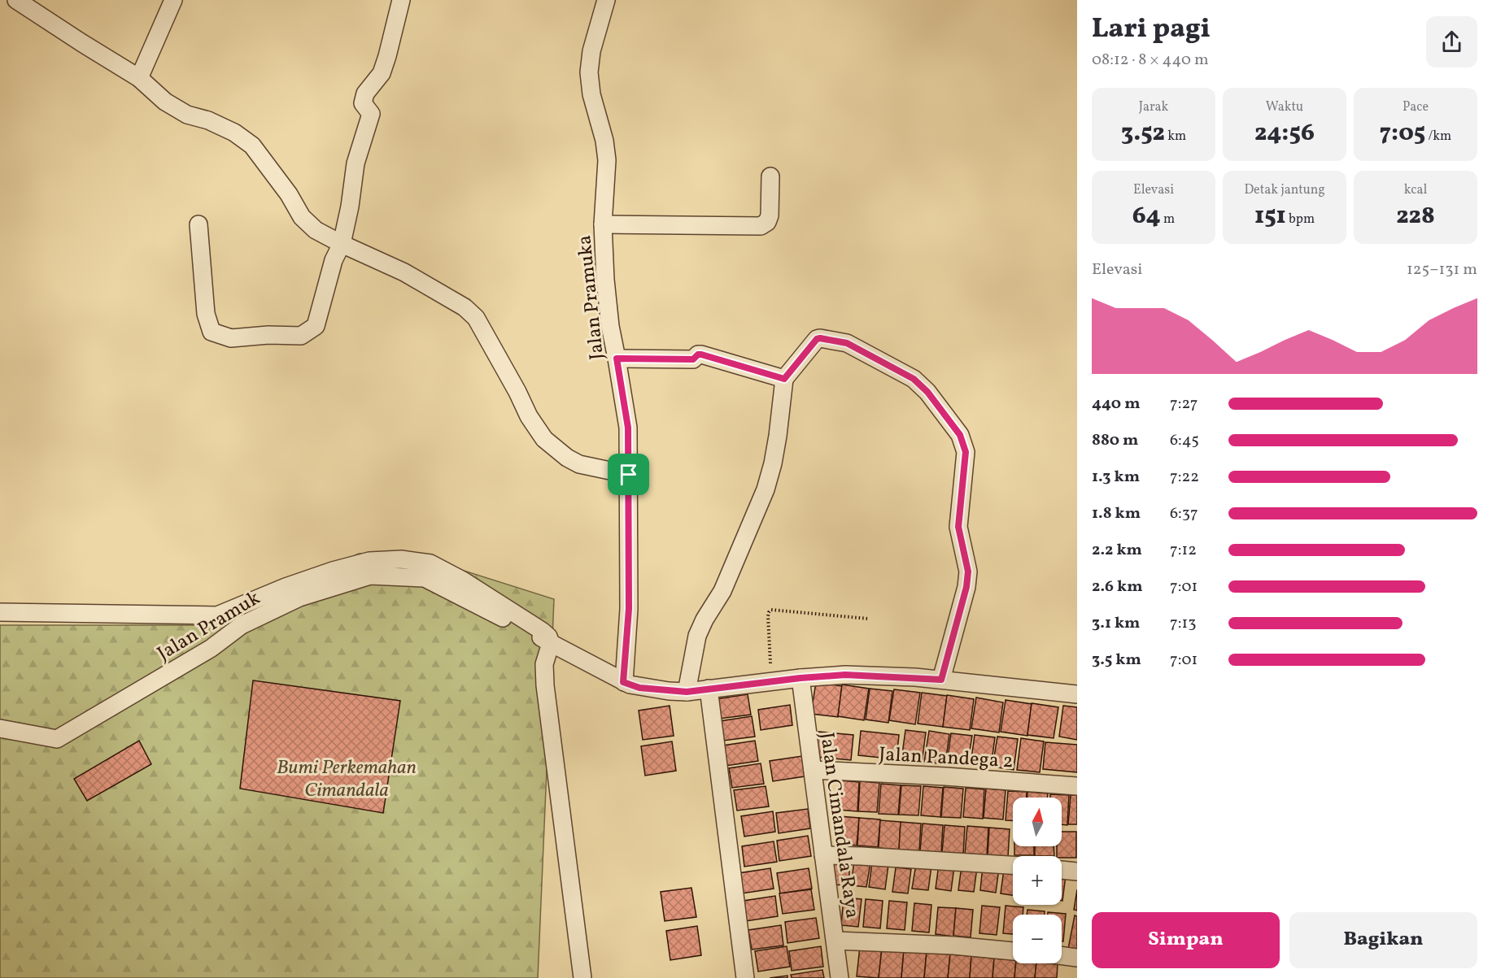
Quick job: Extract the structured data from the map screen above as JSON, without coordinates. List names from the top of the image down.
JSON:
{
  "streets": {
    "street": [
      "Jalan Pramuka",
      "Jalan Pramuk",
      "Jalan Pandega 2",
      "Jalan Cimandala Raya"
    ]
  },
  "crossings": [
    ["Jalan Pramuka", "Jalan Pramuk"],
    ["Jalan Pramuk", "Jalan Cimandala Raya"],
    ["Jalan Pandega 2", "Jalan Cimandala Raya"]
  ],
  "parks": ["Bumi Perkemahan Cimandala"],
  "north": "top",
  "page": {
    "heading": ["Lari pagi", "08:12 · 8 × 440 m"],
    "stats": [
      ["Jarak", "3.52 km"],
      ["Waktu", "24:56"],
      ["Pace", "7:05 /km"],
      ["Elevasi", "64 m"],
      ["Detak jantung", "151 bpm"],
      ["kcal", "228"]
    ],
    "chart": ["Elevasi", "125–131 m"],
    "list": [
      {
        "name": "440 m",
        "note": "7:27"
      },
      {
        "name": "880 m",
        "note": "6:45"
      },
      {
        "name": "1.3 km",
        "note": "7:22"
      },
      {
        "name": "1.8 km",
        "note": "6:37"
      },
      {
        "name": "2.2 km",
        "note": "7:12"
      },
      {
        "name": "2.6 km",
        "note": "7:01"
      },
      {
        "name": "3.1 km",
        "note": "7:13"
      },
      {
        "name": "3.5 km",
        "note": "7:01"
      }
    ],
    "map_buttons": ["+", "−"],
    "buttons": ["Simpan", "Bagikan"]
  }
}
